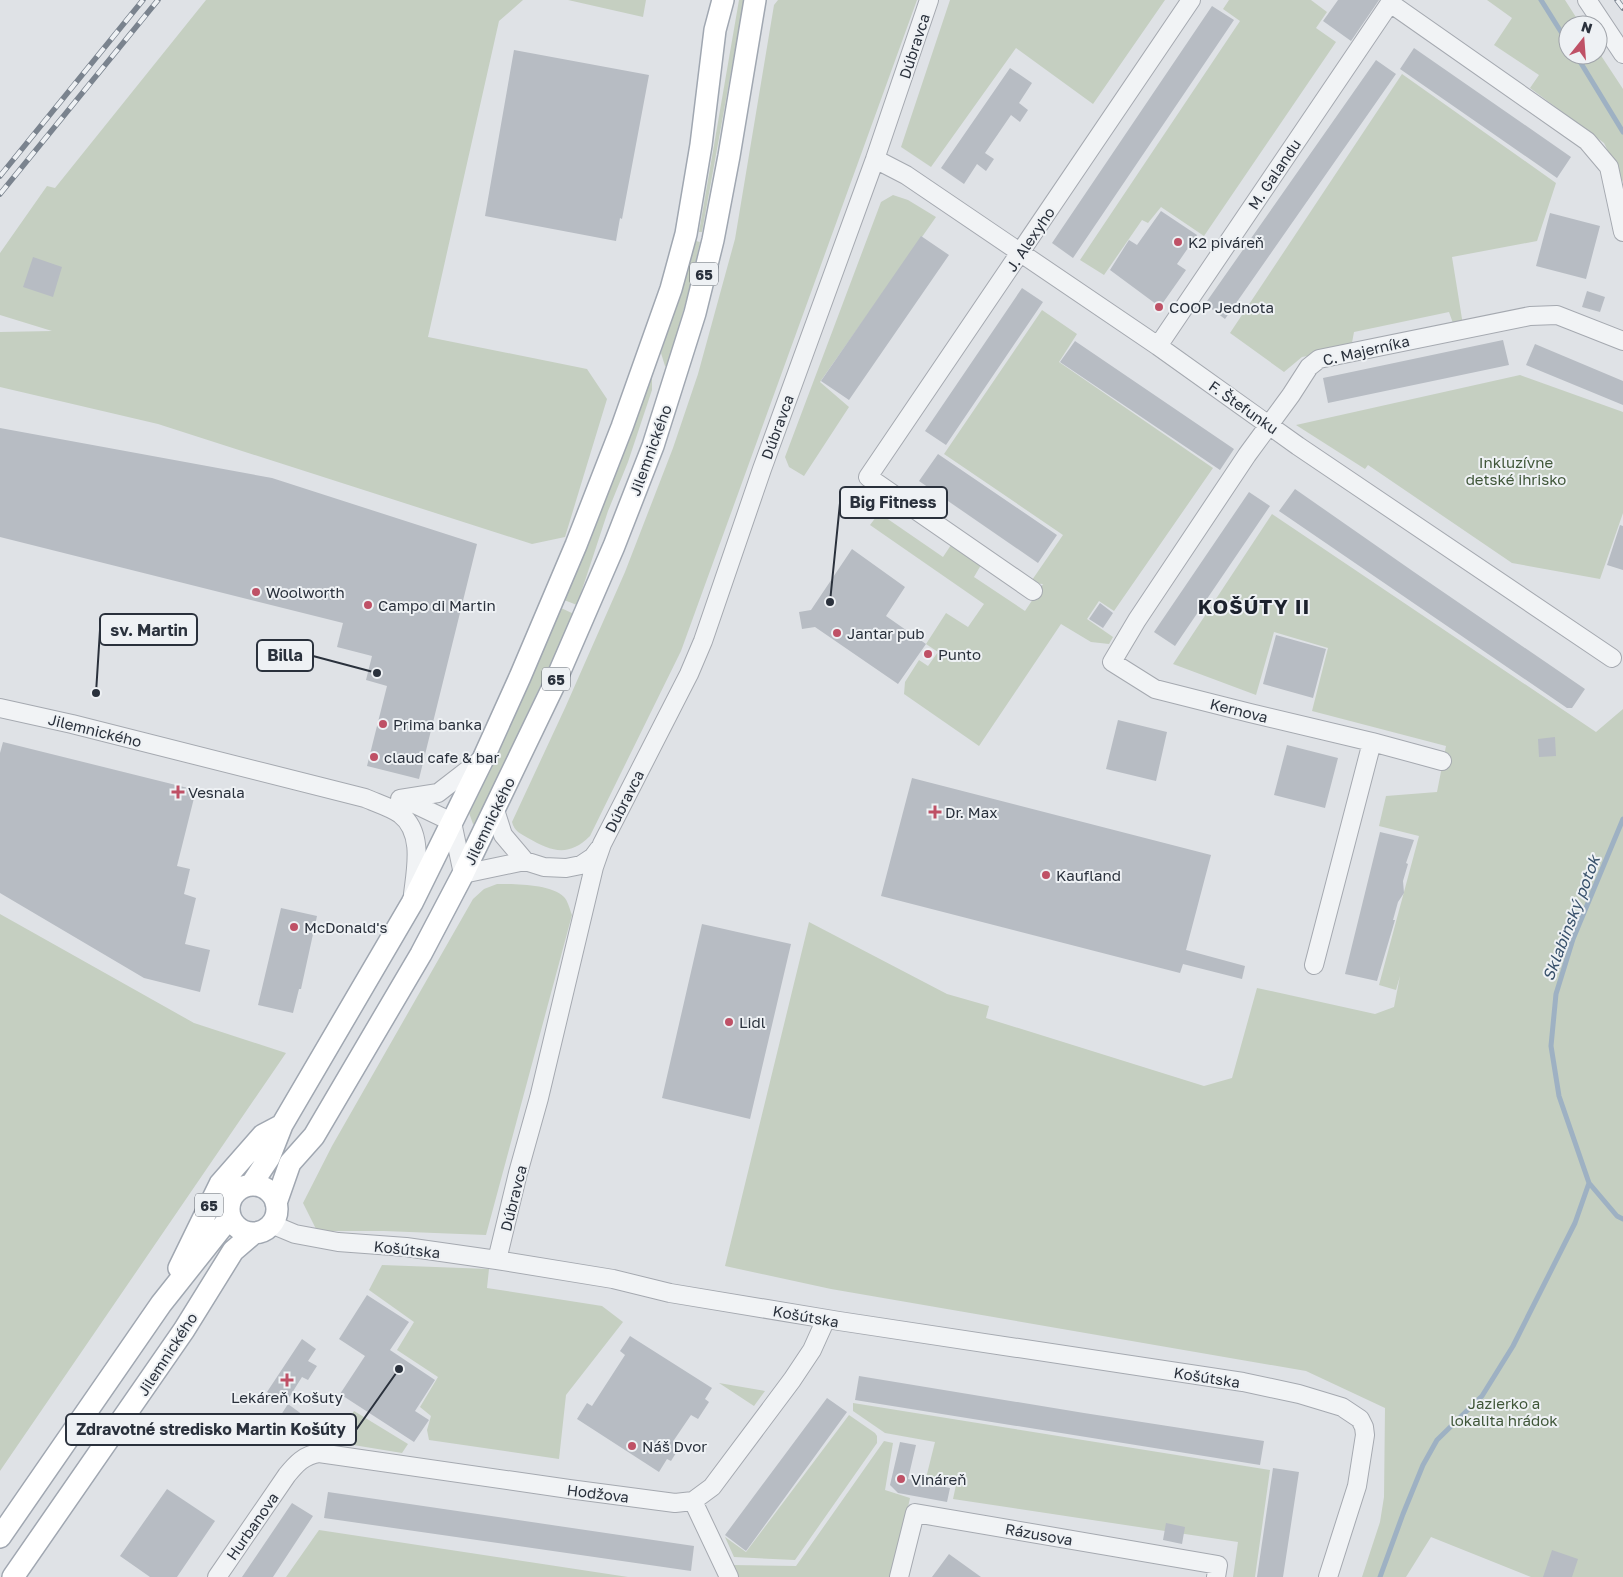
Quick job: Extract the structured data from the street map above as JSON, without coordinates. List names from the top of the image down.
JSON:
{
  "streets": {
    "main road": ["65", "Jilemnického"],
    "street": [
      "Dúbravca",
      "M. Galandu",
      "J. Alexyho",
      "C. Majerníka",
      "F. Štefunku",
      "Kernova",
      "Košútska",
      "Hodžova",
      "Hurbanova",
      "Rázusova"
    ]
  },
  "crossings": [
    ["Dúbravca", "F. Štefunku"],
    ["Dúbravca", "Jilemnického"],
    ["Dúbravca", "Košútska"],
    ["M. Galandu", "F. Štefunku"],
    ["J. Alexyho", "F. Štefunku"],
    ["65", "Jilemnického"],
    ["65", "Košútska"],
    ["C. Majerníka", "F. Štefunku"],
    ["C. Majerníka", "Kernova"],
    ["Jilemnického", "Košútska"],
    ["Hodžova", "Hurbanova"]
  ],
  "districts": ["KOŠÚTY II"],
  "water": ["Sklabinský potok"],
  "parks": ["Inkluzívne detské ihrisko", "Jazierko a lokalita hrádok"],
  "places": {
    "other": [
      "K2 piváreň",
      "COOP Jednota",
      "Woolworth",
      "Big Fitness",
      "Campo di Martin",
      "Jantar pub",
      "Punto",
      "Billa",
      "sv. Martin",
      "Prima banka",
      "claud cafe & bar",
      "Kaufland",
      "McDonald's",
      "Lidl",
      "Zdravotné stredisko Martin Košúty",
      "Náš Dvor",
      "Vináreň"
    ],
    "health": ["Vesnala", "Dr. Max", "Lekáreň Košuty"]
  },
  "north": "top"
}
